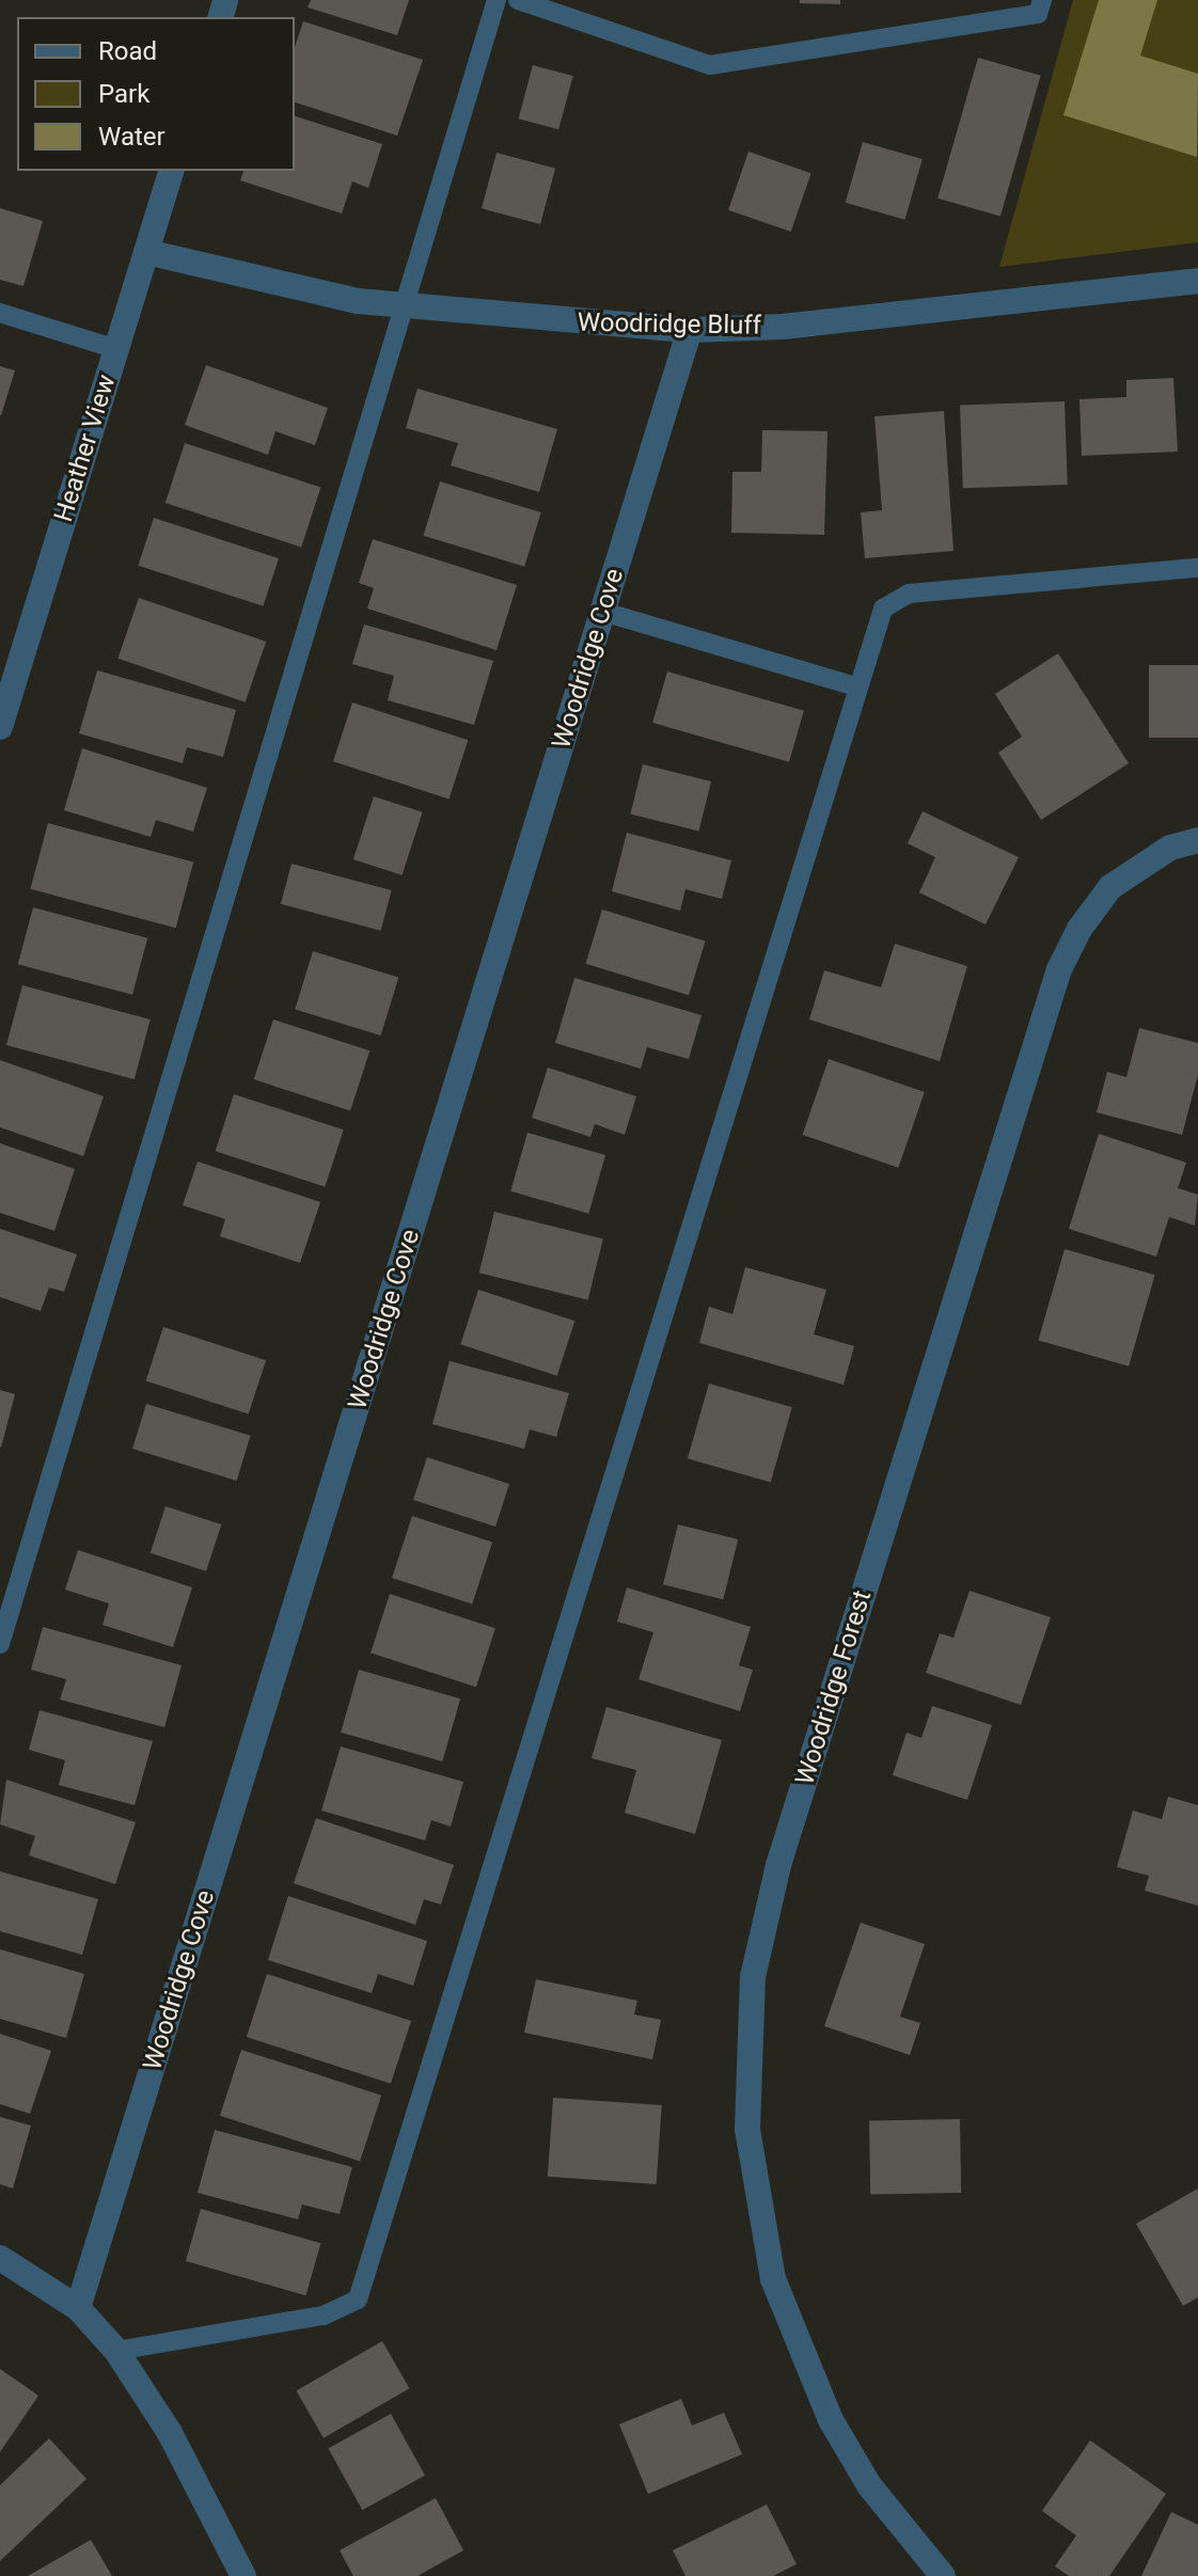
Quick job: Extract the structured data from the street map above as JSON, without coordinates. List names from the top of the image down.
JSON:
{
  "streets": {
    "street": [
      "Woodridge Bluff",
      "Heather View",
      "Woodridge Cove",
      "Woodridge Forest"
    ]
  },
  "crossings": [
    ["Woodridge Bluff", "Heather View"],
    ["Woodridge Bluff", "Woodridge Cove"]
  ],
  "legend": ["Road", "Park", "Water"]
}
